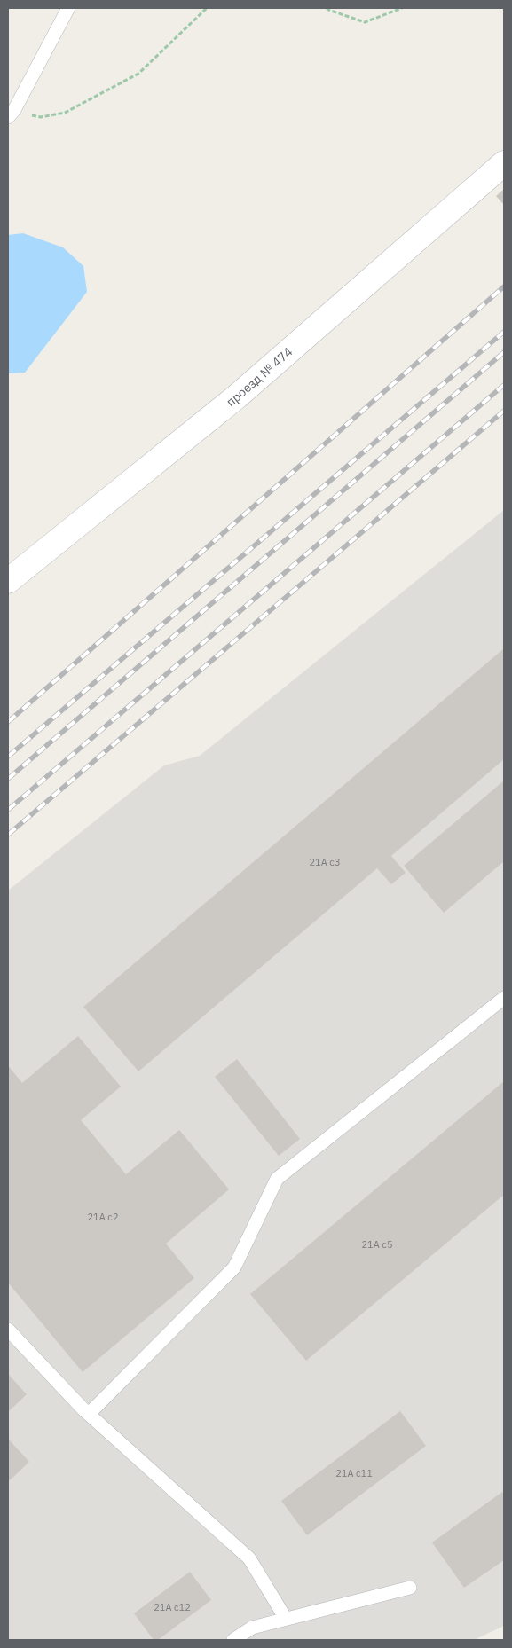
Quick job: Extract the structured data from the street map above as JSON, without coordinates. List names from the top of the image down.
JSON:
{
  "streets": {
    "street": ["проезд № 474"]
  },
  "house_numbers": [
    "21А с3",
    "21А с2",
    "21А с5",
    "21А с11",
    "21А с12"
  ]
}
